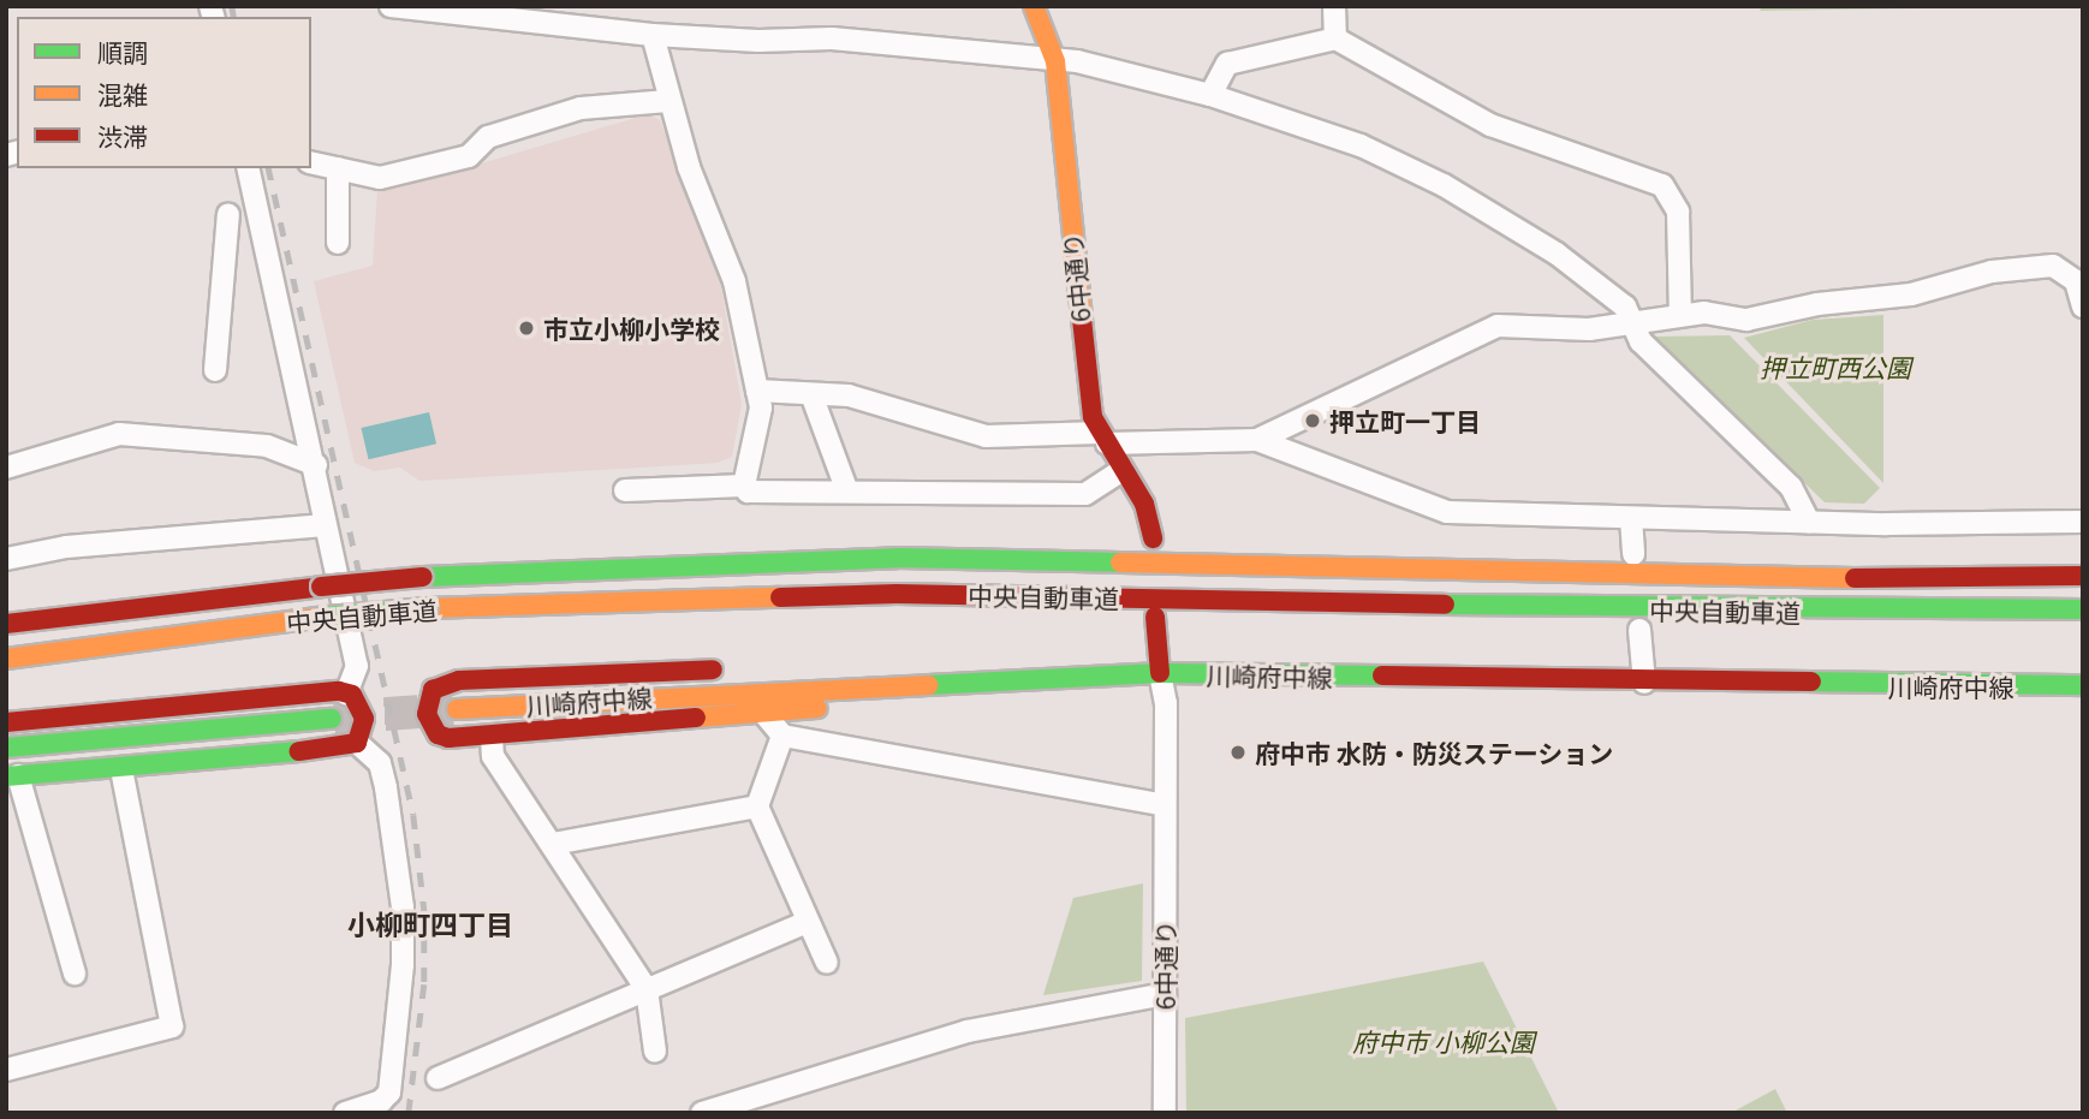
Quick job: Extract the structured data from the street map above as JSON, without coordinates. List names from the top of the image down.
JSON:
{
  "streets": {
    "main road": ["6中通り", "中央自動車道", "川崎府中線"]
  },
  "crossings": [
    ["6中通り", "川崎府中線"]
  ],
  "districts": ["小柳町四丁目"],
  "parks": ["押立町西公園", "府中市 小柳公園"],
  "places": ["市立小柳小学校", "押立町一丁目", "府中市 水防・防災ステーション"],
  "legend": ["順調", "混雑", "渋滞"]
}
